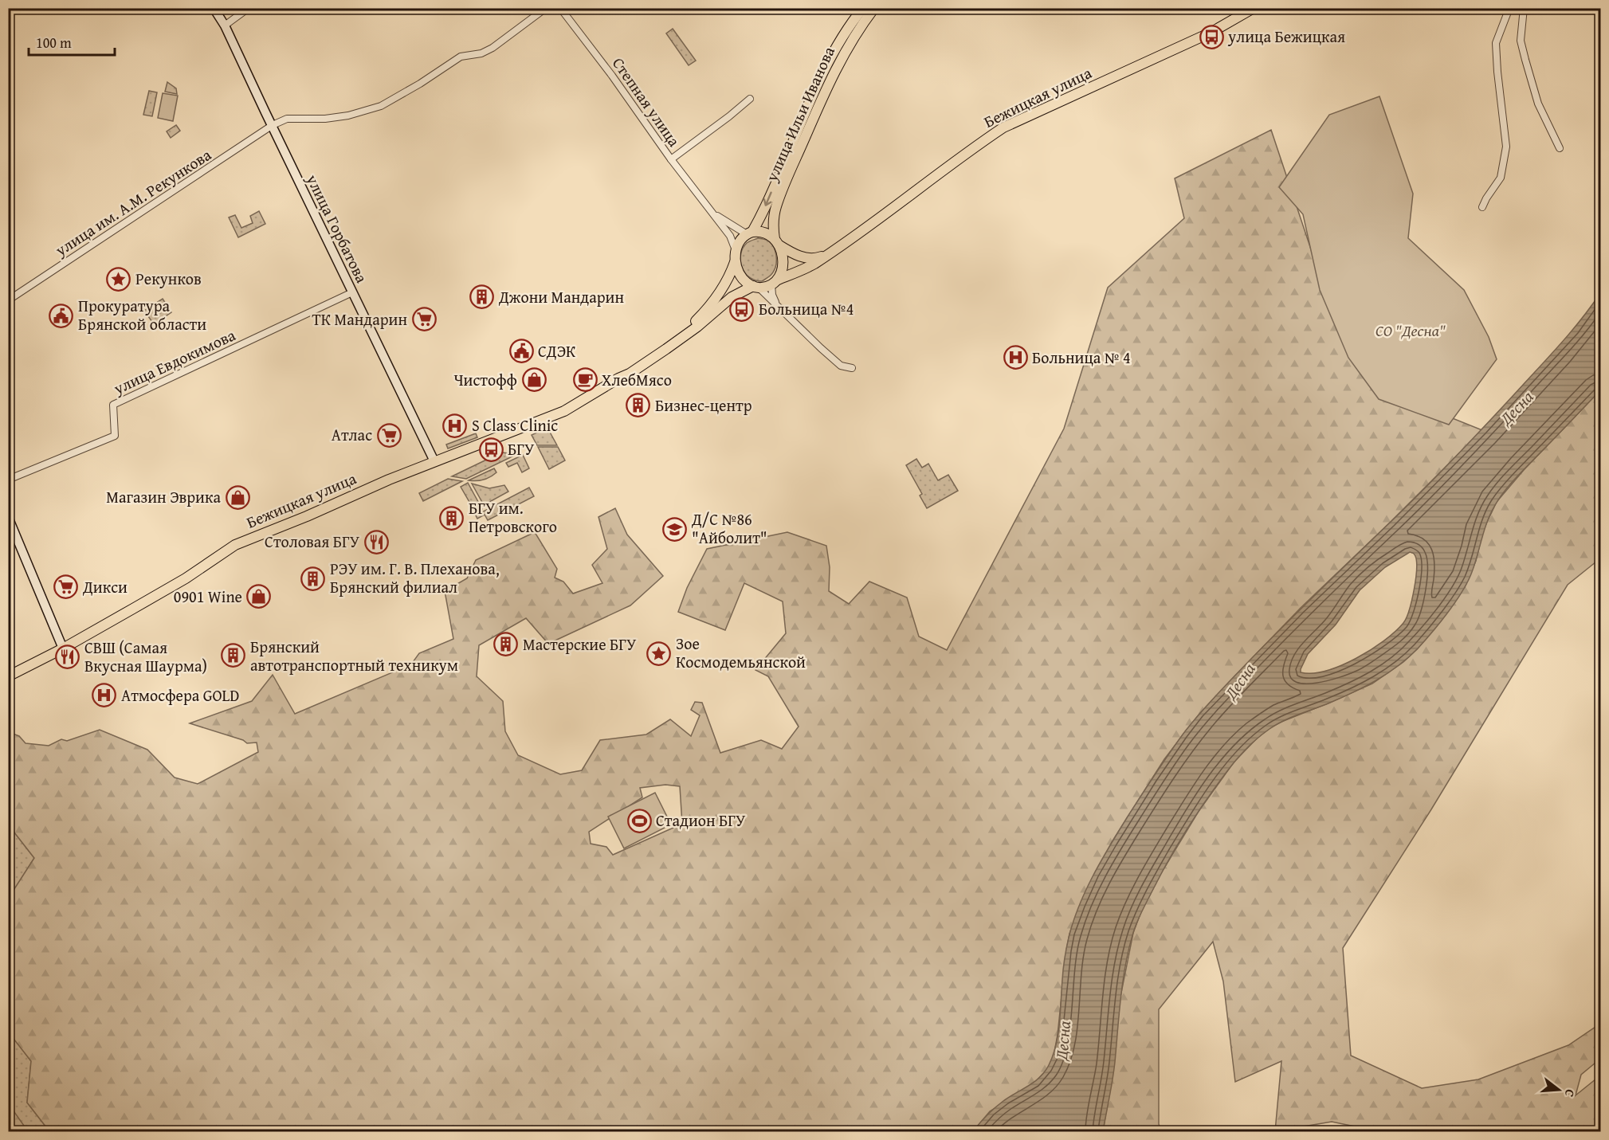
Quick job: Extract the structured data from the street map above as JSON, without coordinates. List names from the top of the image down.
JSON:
{
  "streets": {
    "main road": ["Бежицкая улица", "улица Ильи Иванова", "улица Горбатова"],
    "street": ["Степная улица", "улица им. А.М. Рекункова", "улица Евдокимова"]
  },
  "crossings": [
    ["Бежицкая улица", "Степная улица"],
    ["Бежицкая улица", "улица Ильи Иванова"],
    ["Бежицкая улица", "улица Горбатова"],
    ["Степная улица", "улица Ильи Иванова"],
    ["улица им. А.М. Рекункова", "улица Горбатова"],
    ["улица Горбатова", "улица Евдокимова"]
  ],
  "water": ["Десна"],
  "parks": ["СО \"Десна\""],
  "places": {
    "bus stop": ["улица Бежицкая", "Больница №4", "БГУ"],
    "place": ["Рекунков", "Зое Космодемьянской"],
    "building": [
      "Джони Мандарин",
      "Бизнес-центр",
      "БГУ им. Петровского",
      "РЭУ им. Г. В. Плеханова, Брянский филиал",
      "Мастерские БГУ",
      "Брянский автотранспортный техникум"
    ],
    "public building": ["Прокуратура Брянской области", "СДЭК"],
    "supermarket": ["ТК Мандарин", "Атлас", "Дикси"],
    "hospital": ["Больница № 4", "S Class Clinic", "Атмосфера GOLD"],
    "shop": ["Чистофф", "Магазин Эврика", "0901 Wine"],
    "cafe": ["ХлебМясо"],
    "school or university": ["Д/С №86 \"Айболит\""],
    "restaurant": ["Столовая БГУ", "СВШ (Самая Вкусная Шаурма)"],
    "sports": ["Стадион БГУ"]
  },
  "scale_bar": "100 m",
  "north": "right"
}
